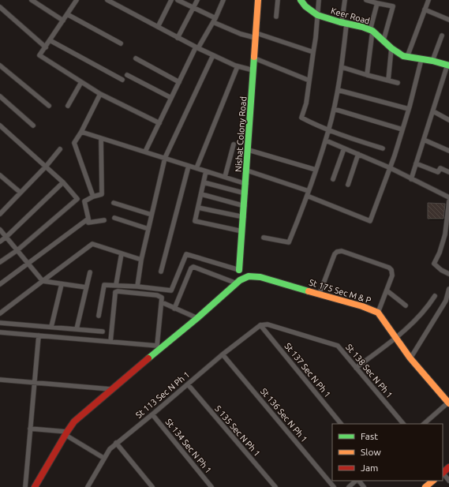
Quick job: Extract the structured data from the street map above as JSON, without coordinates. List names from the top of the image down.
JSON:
{
  "streets": {
    "street": [
      "Keer Road",
      "Nishat Colony Road",
      "St 175 Sec M & P",
      "St 137 Sec N Ph 1",
      "St 138 Sec N Ph 1",
      "St 113 Sec N Ph 1",
      "St 136 Sec N Ph 1",
      "S 135 Sec N Ph 1",
      "St 134 Sec N Ph 1"
    ]
  },
  "crossings": [
    ["St 137 Sec N Ph 1", "St 138 Sec N Ph 1"],
    ["St 137 Sec N Ph 1", "St 113 Sec N Ph 1"],
    ["St 138 Sec N Ph 1", "St 113 Sec N Ph 1"],
    ["St 113 Sec N Ph 1", "St 136 Sec N Ph 1"],
    ["St 113 Sec N Ph 1", "S 135 Sec N Ph 1"],
    ["St 113 Sec N Ph 1", "St 134 Sec N Ph 1"]
  ],
  "legend": ["Fast", "Slow", "Jam"]
}
